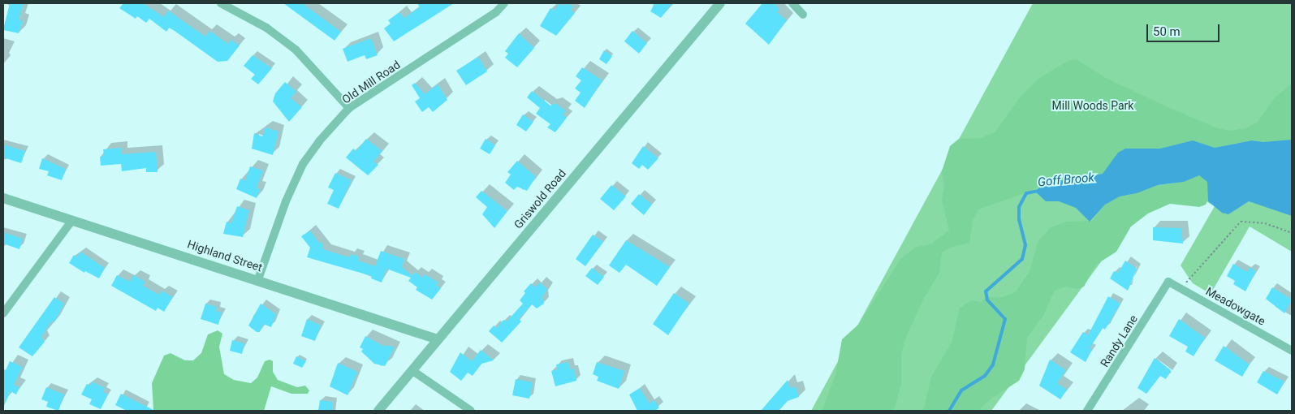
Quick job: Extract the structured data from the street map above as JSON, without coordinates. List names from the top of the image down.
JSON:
{
  "streets": {
    "street": [
      "Old Mill Road",
      "Griswold Road",
      "Highland Street",
      "Meadowgate",
      "Randy Lane"
    ]
  },
  "crossings": [
    ["Old Mill Road", "Highland Street"],
    ["Griswold Road", "Highland Street"],
    ["Meadowgate", "Randy Lane"]
  ],
  "water": ["Goff Brook"],
  "parks": ["Mill Woods Park"],
  "scale_bar": "50 m"
}
